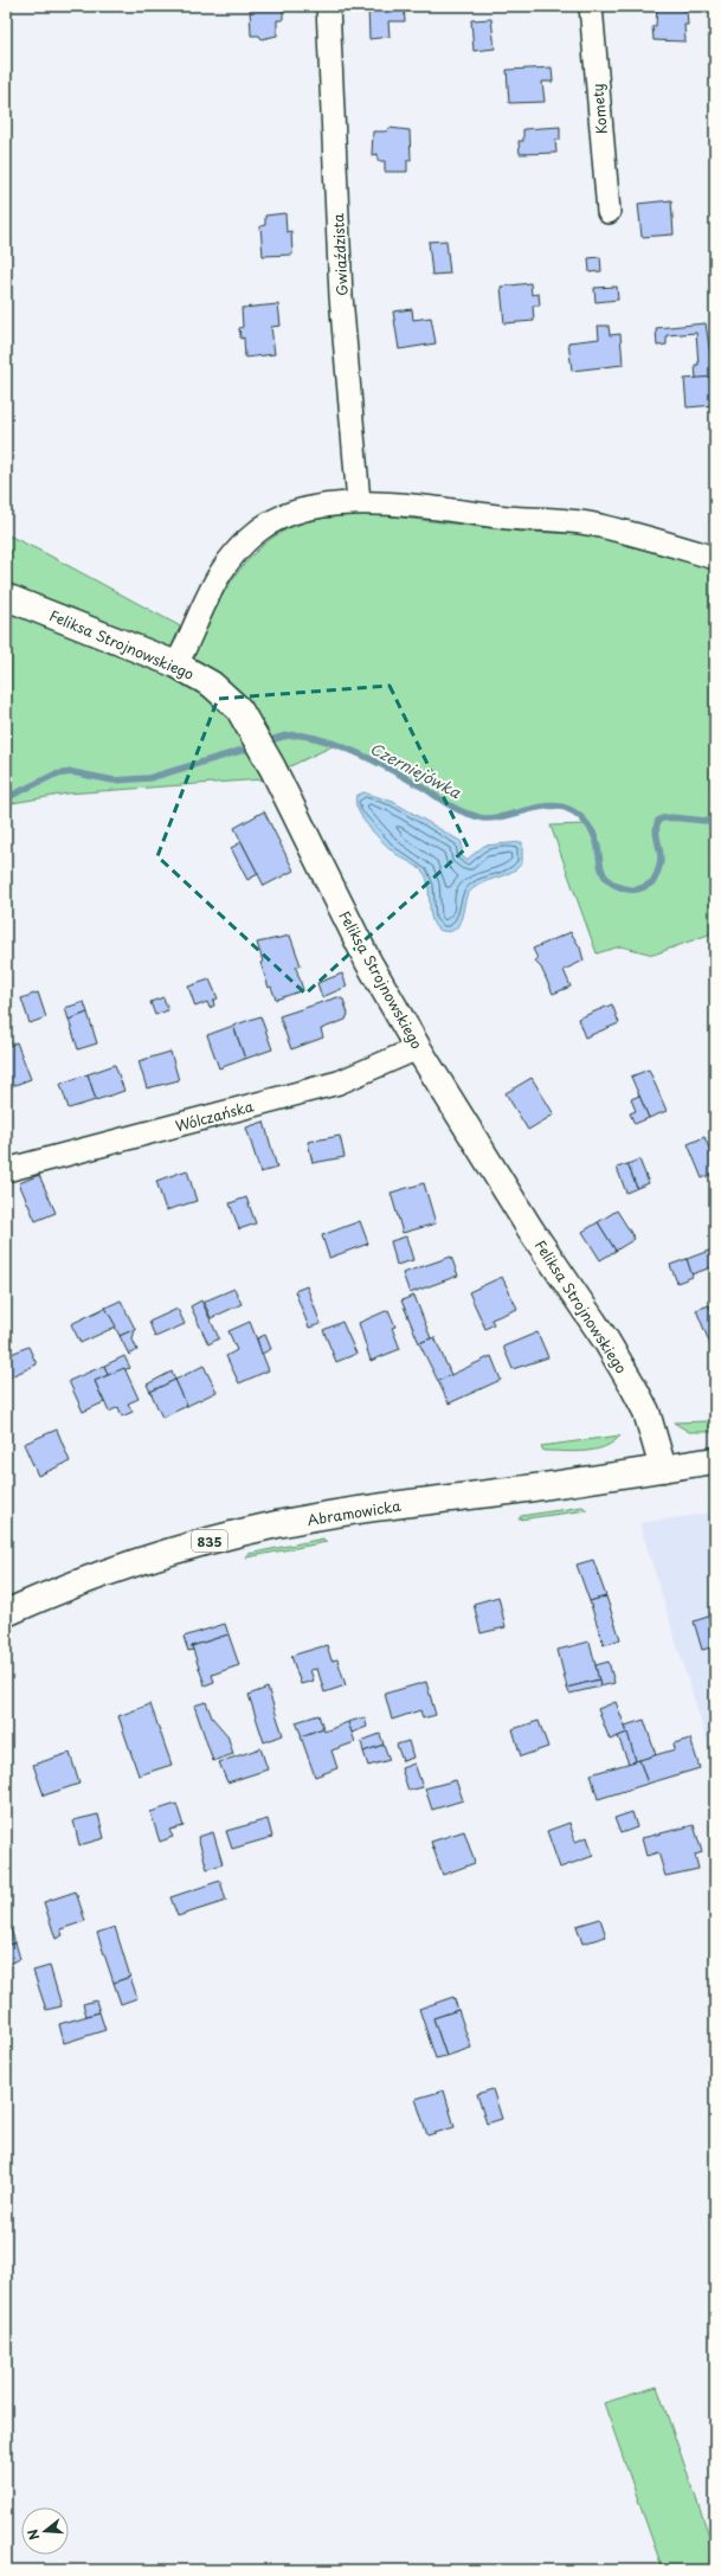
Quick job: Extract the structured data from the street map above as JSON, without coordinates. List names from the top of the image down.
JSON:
{
  "streets": {
    "street": [
      "Komety",
      "Gwiaździsta",
      "Feliksa Strojnowskiego",
      "Wólczańska",
      "Abramowicka",
      "835"
    ]
  },
  "crossings": [
    ["Feliksa Strojnowskiego", "Wólczańska"],
    ["Feliksa Strojnowskiego", "Abramowicka"]
  ],
  "water": ["Czerniejówka"],
  "north": "left"
}
